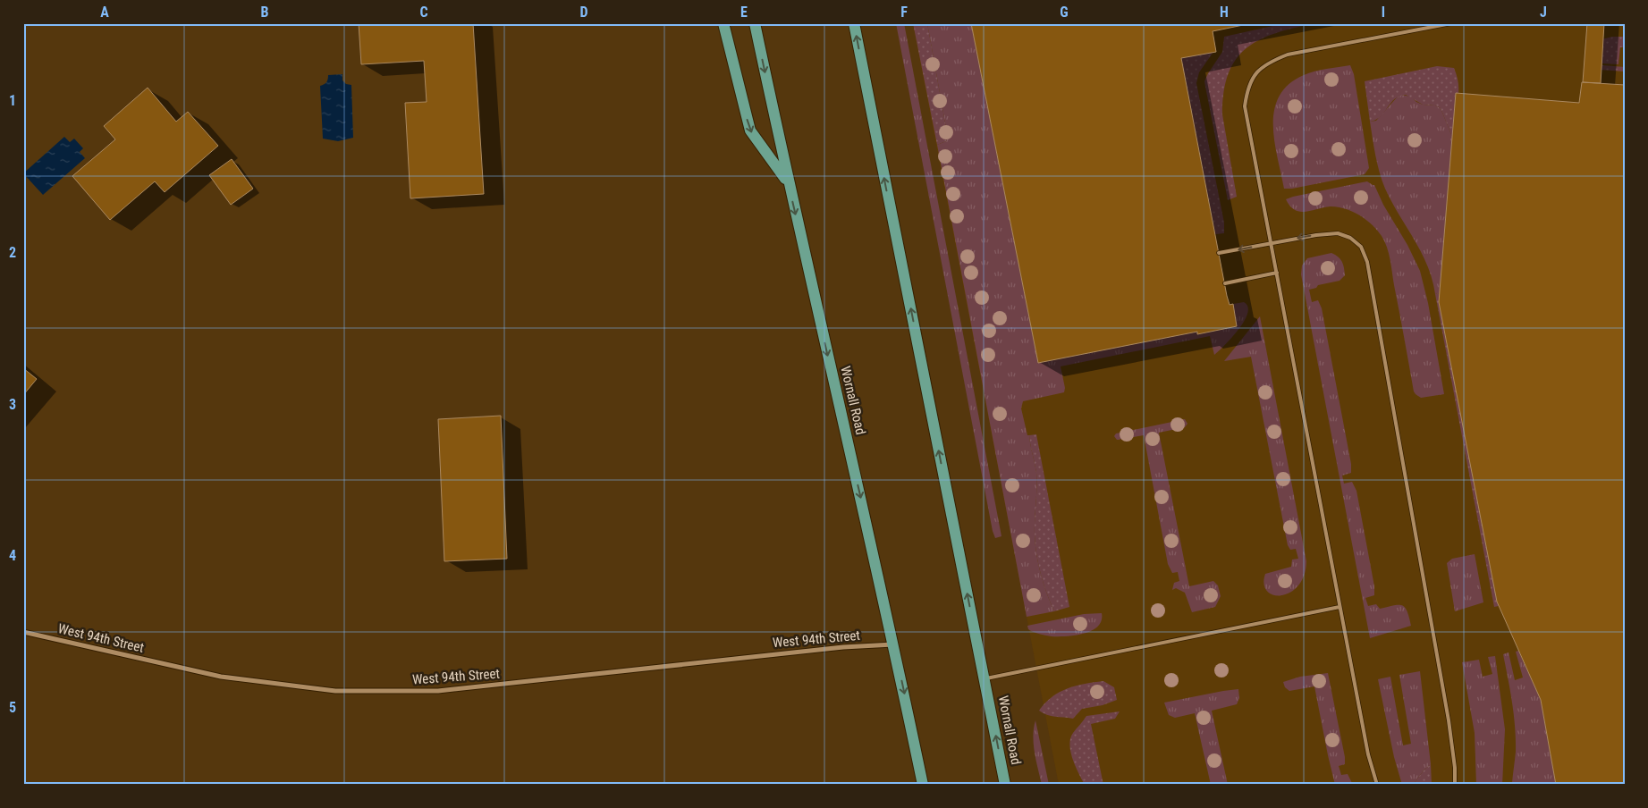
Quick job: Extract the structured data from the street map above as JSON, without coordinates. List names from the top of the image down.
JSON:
{
  "streets": {
    "main road": ["Wornall Road"],
    "street": ["West 94th Street"]
  },
  "crossings": [
    ["Wornall Road", "West 94th Street"]
  ],
  "grid": {
    "columns": [
      "A",
      "B",
      "C",
      "D",
      "E",
      "F",
      "G",
      "H",
      "I",
      "J"
    ],
    "rows": [
      "1",
      "2",
      "3",
      "4",
      "5"
    ]
  }
}
